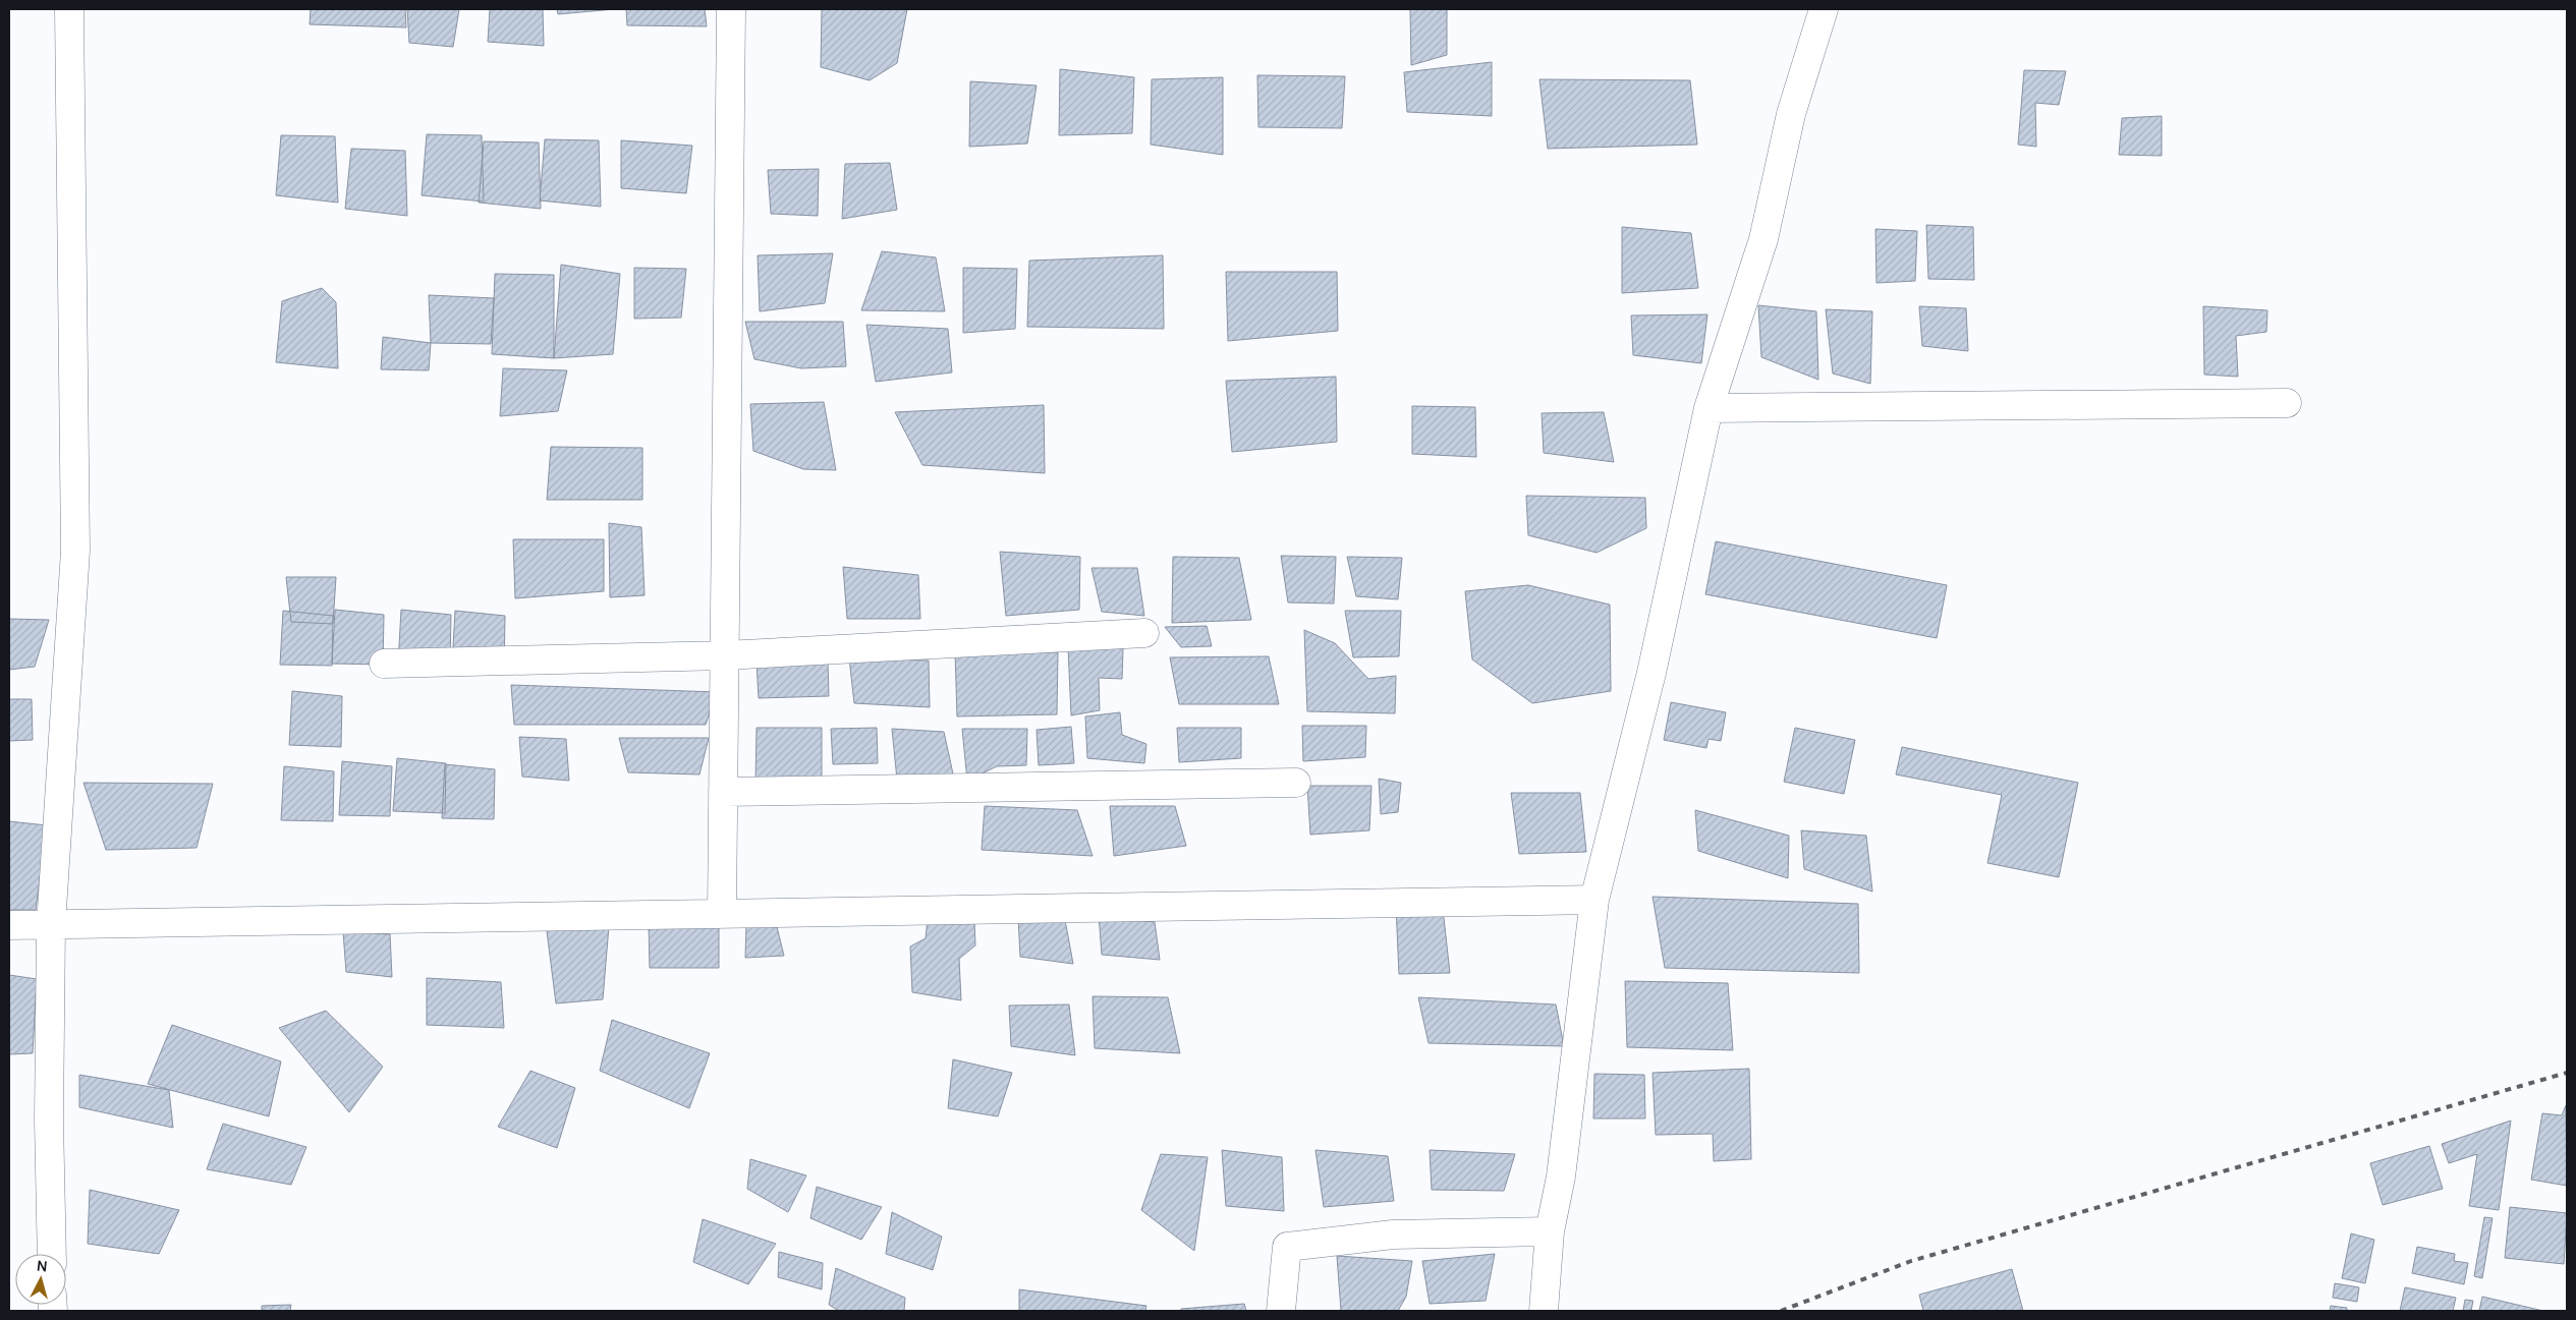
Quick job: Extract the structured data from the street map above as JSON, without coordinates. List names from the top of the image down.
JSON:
{
  "north": "top"
}
